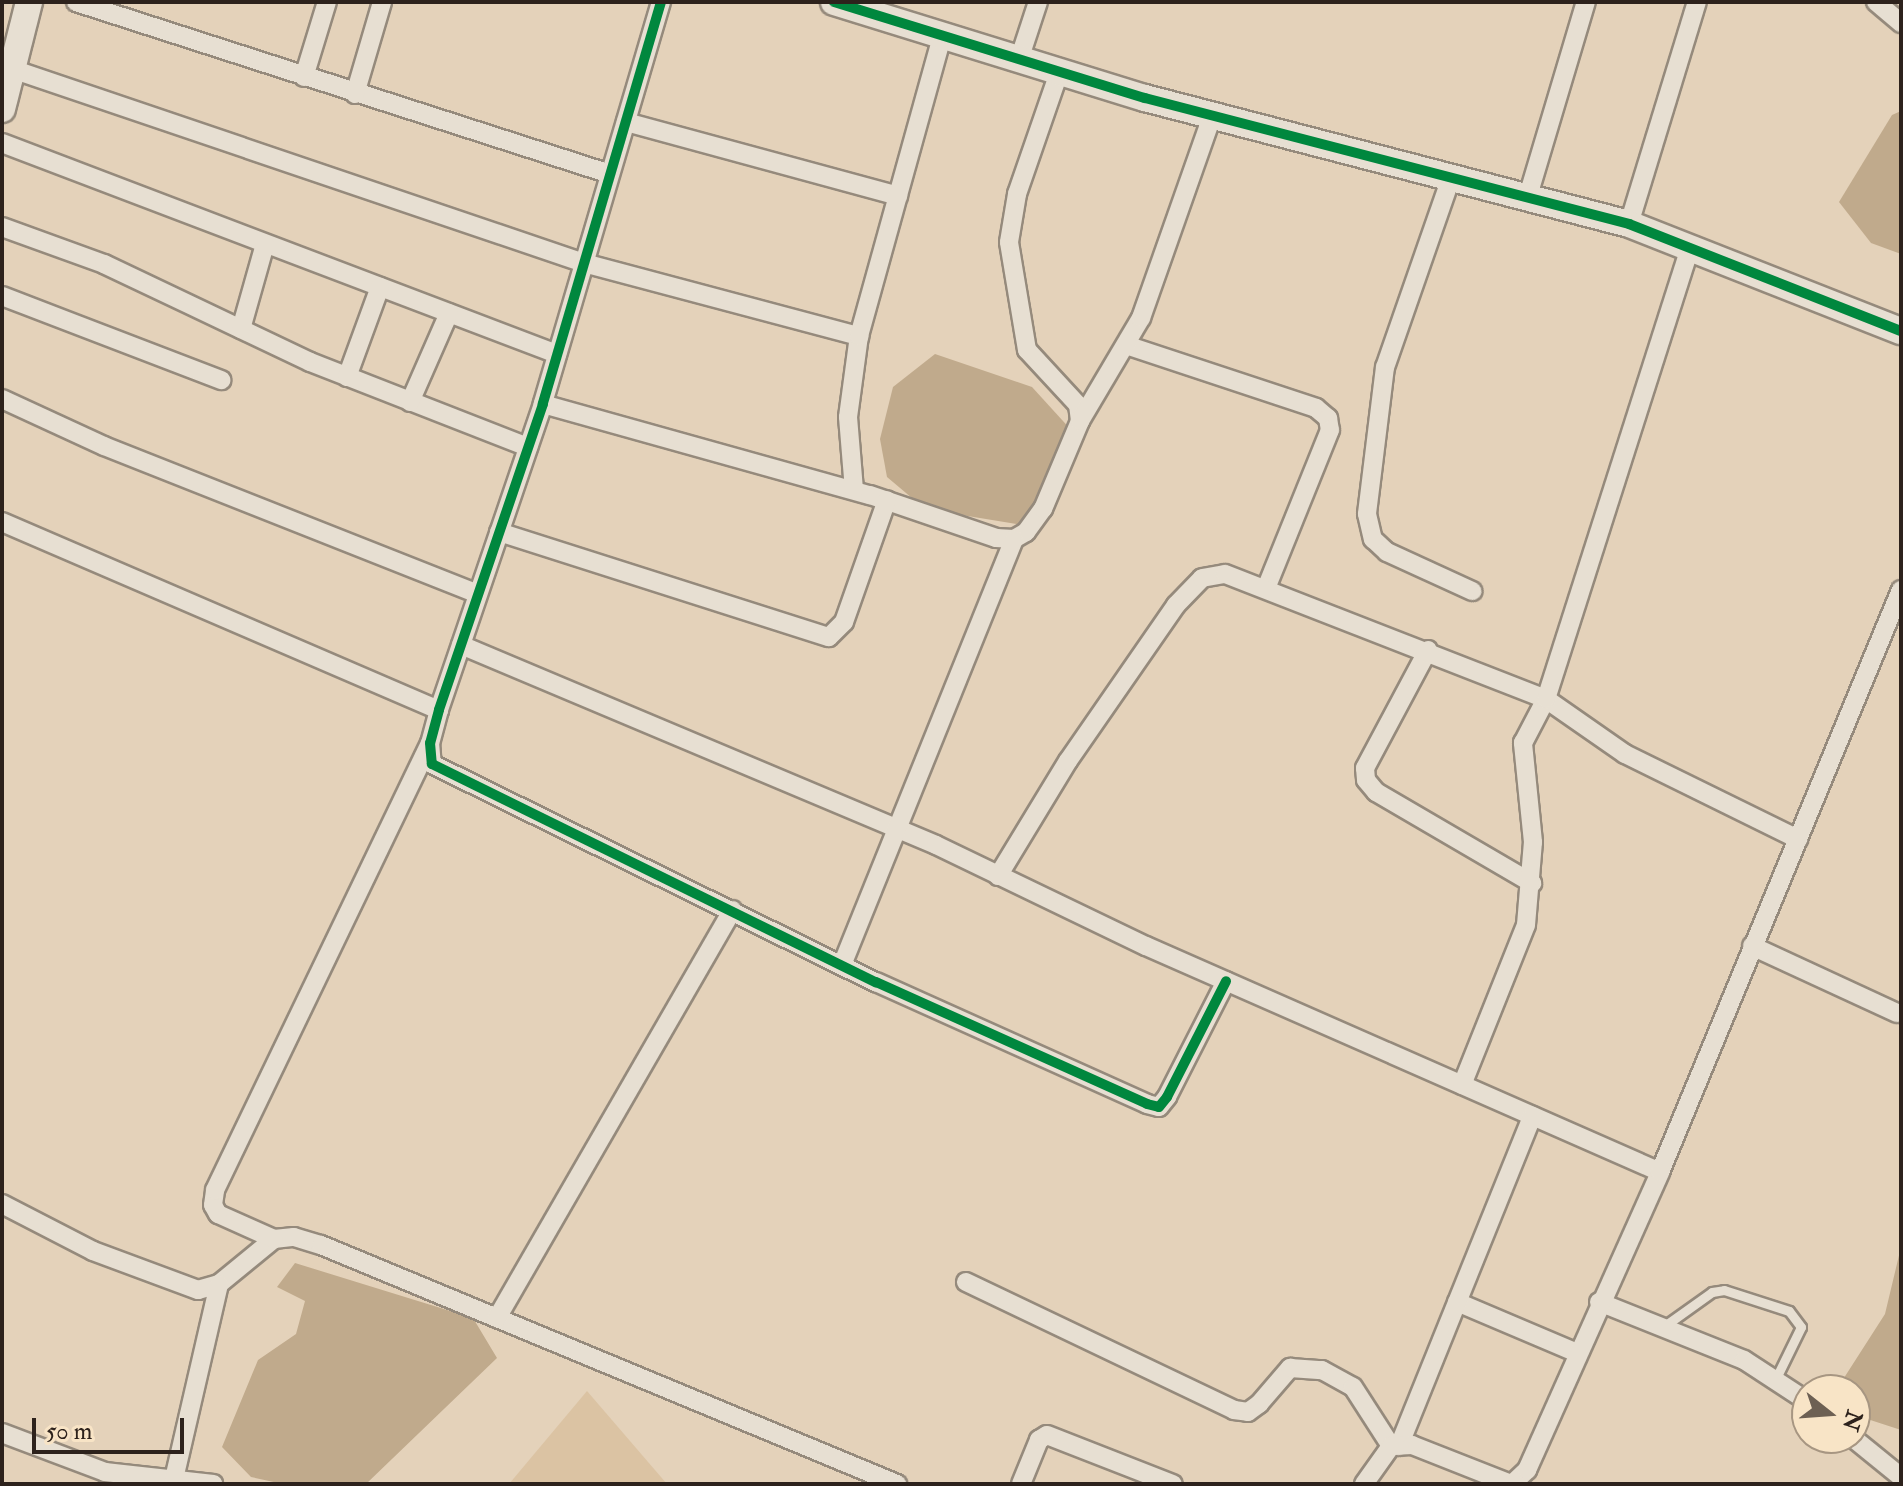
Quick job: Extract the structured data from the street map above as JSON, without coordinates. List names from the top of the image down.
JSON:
{
  "scale_bar": "50 m",
  "north": "right"
}
